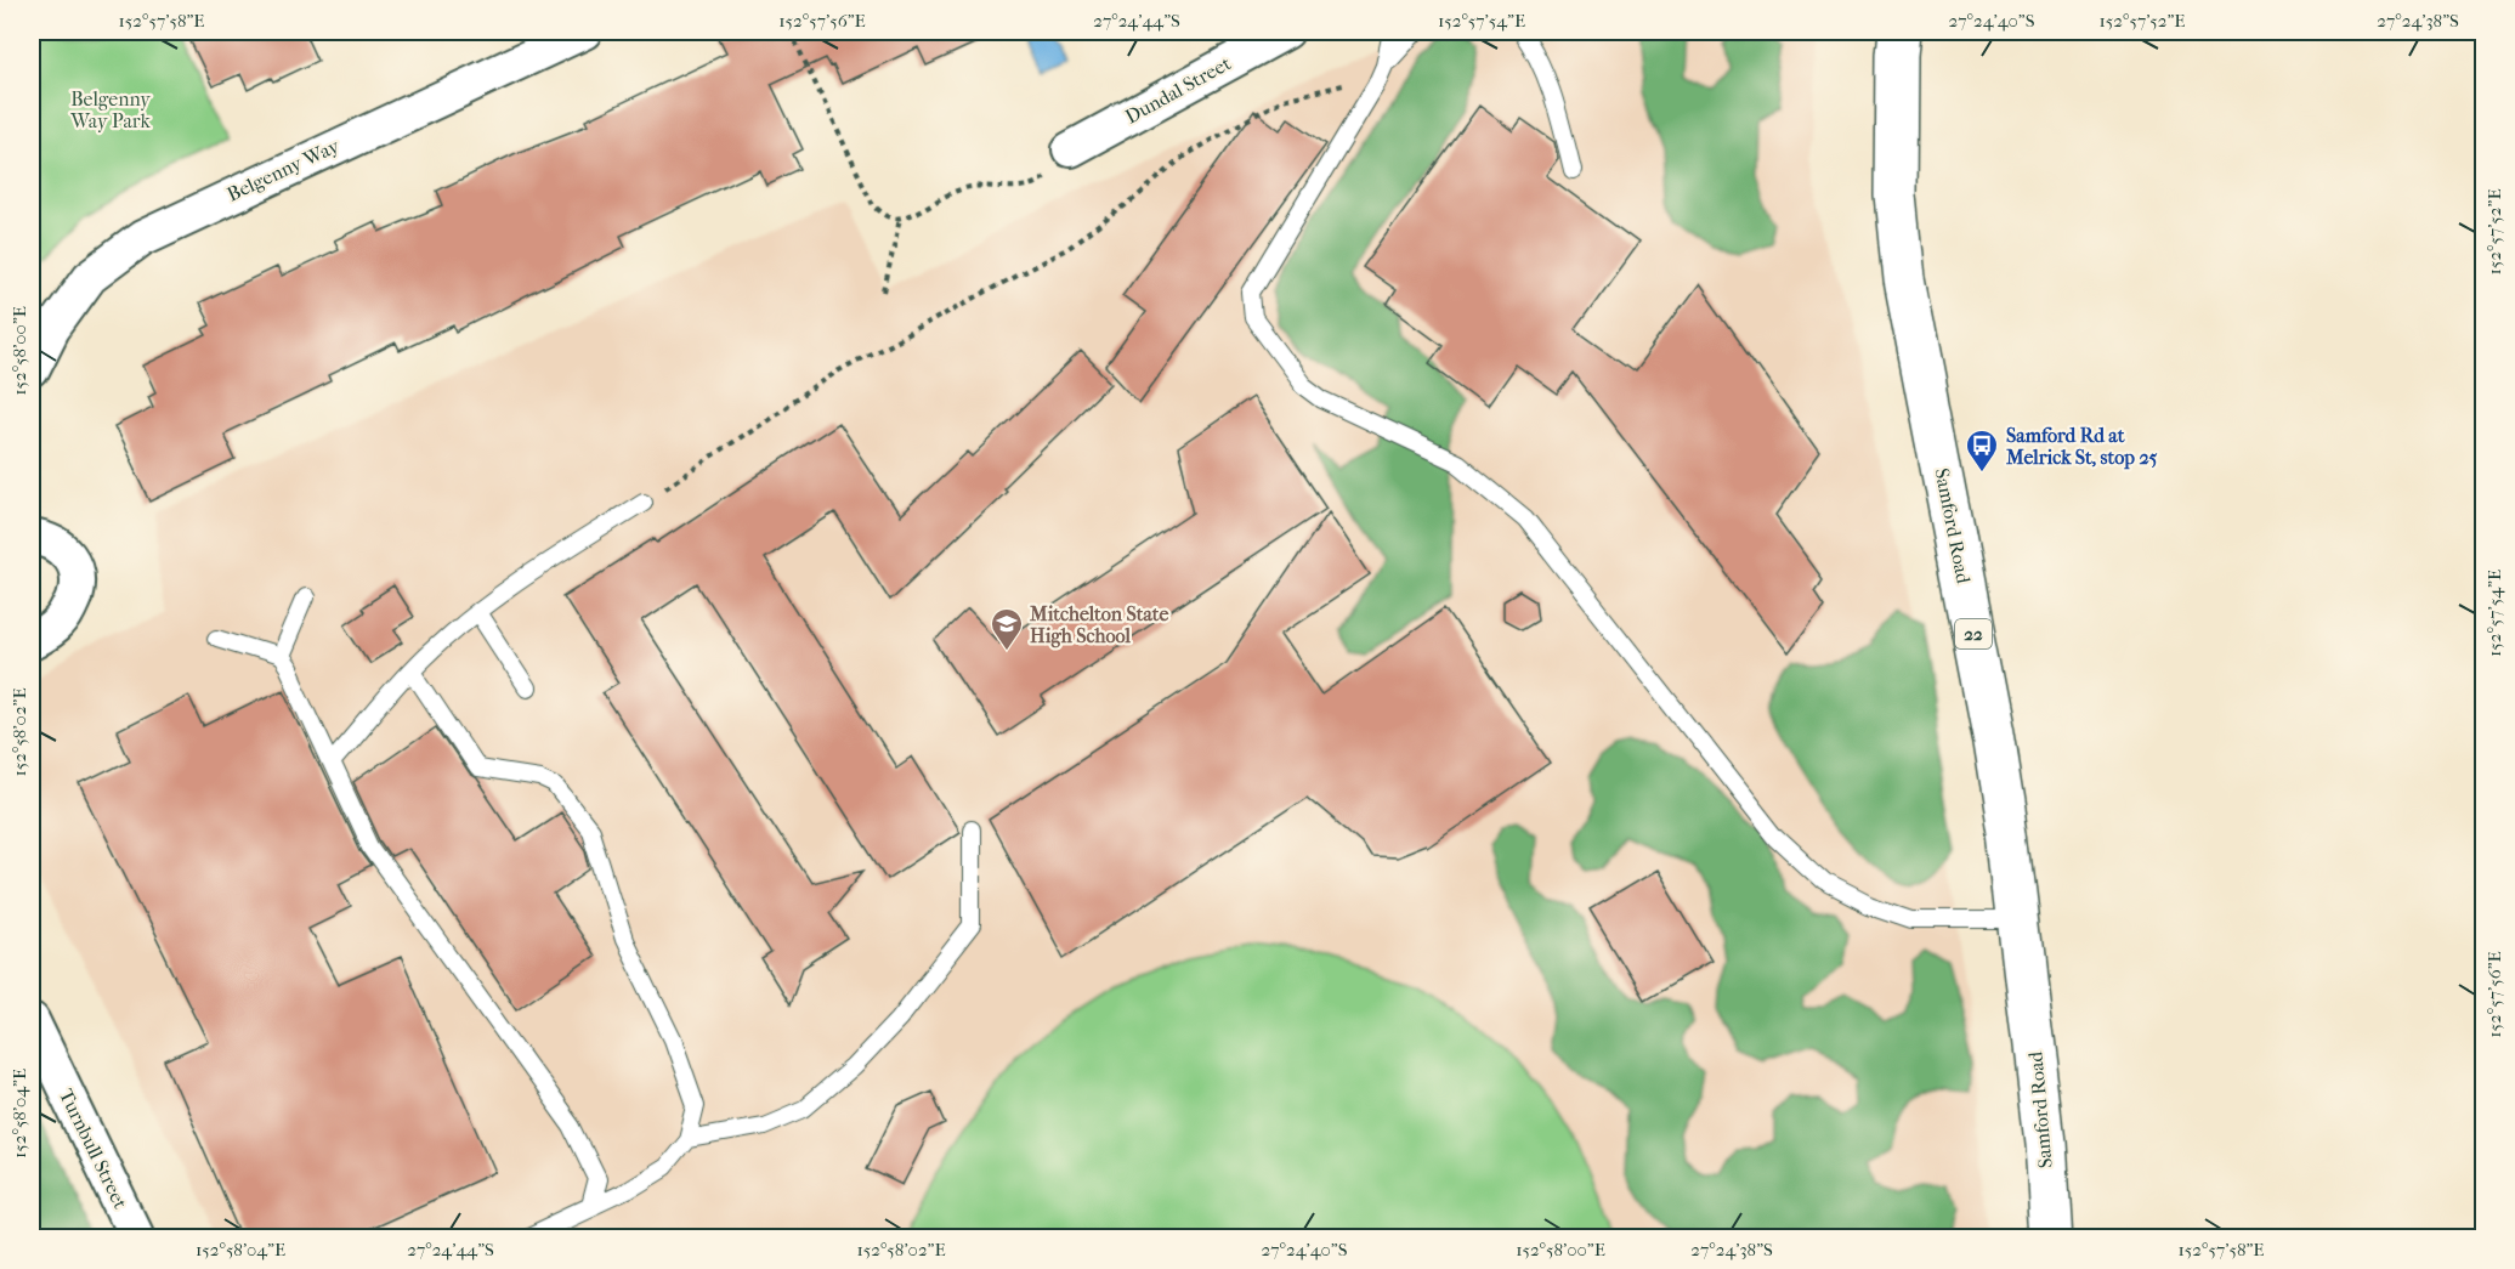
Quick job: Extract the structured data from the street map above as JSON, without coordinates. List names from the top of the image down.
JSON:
{
  "streets": {
    "main road": ["Samford Road", "22"],
    "street": ["Dundal Street", "Belgenny Way", "Turnbull Street"]
  },
  "parks": ["Belgenny Way Park"],
  "places": {
    "bus stop": ["Samford Rd at Melrick St, stop 25"],
    "school or university": ["Mitchelton State High School"]
  },
  "coordinates": [
    "152°57'58\"E",
    "152°57'56\"E",
    "27°24'44\"S",
    "152°57'54\"E",
    "27°24'40\"S",
    "152°57'52\"E",
    "27°24'38\"S",
    "152°58'00\"E",
    "152°58'02\"E",
    "152°58'04\"E"
  ]
}
